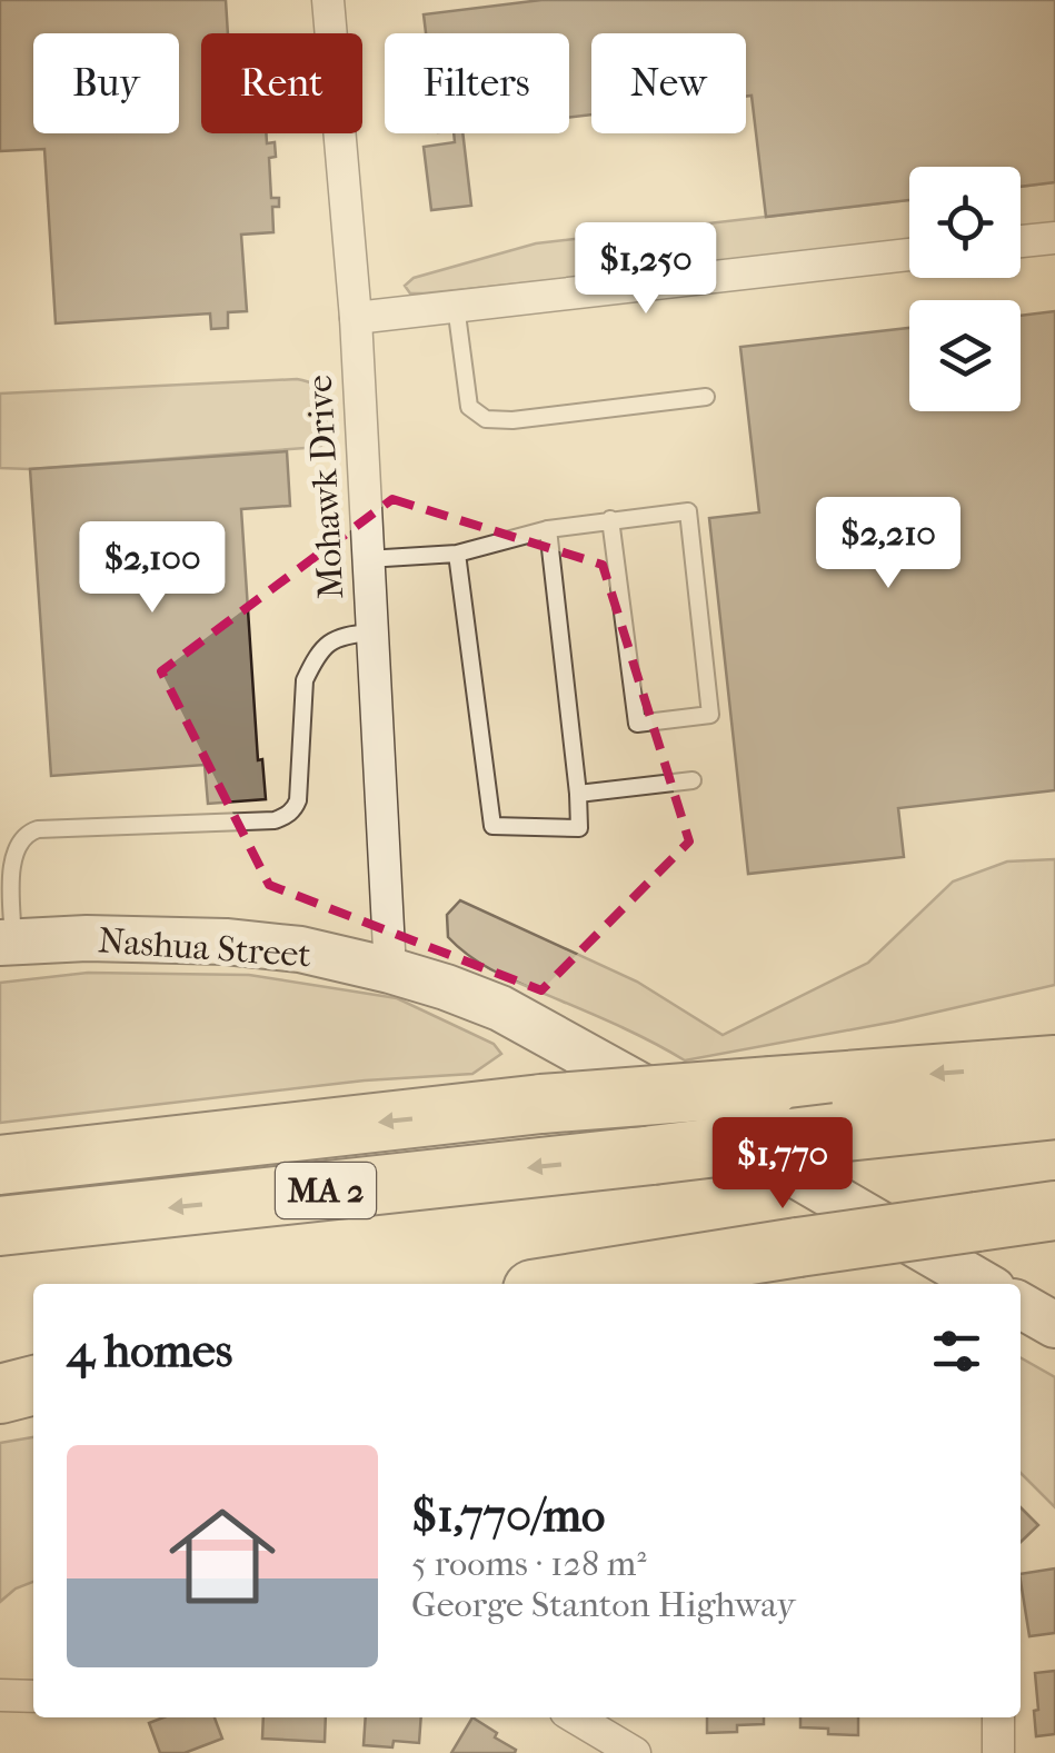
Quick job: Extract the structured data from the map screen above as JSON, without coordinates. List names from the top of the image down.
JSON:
{
  "streets": {
    "highway": ["MA 2"],
    "main road": ["Nashua Street"],
    "street": ["Mohawk Drive"]
  },
  "crossings": [
    ["Mohawk Drive", "Nashua Street"]
  ],
  "page": {
    "chip": [
      "Buy",
      "Rent",
      "Filters",
      "New"
    ],
    "price": [
      "$1,250",
      "$2,210",
      "$2,100",
      "$1,770"
    ],
    "heading": "4 homes",
    "list": [
      {
        "name": "$1,770/mo",
        "note": "5 rooms · 128 m² · George Stanton Highway"
      }
    ]
  }
}
